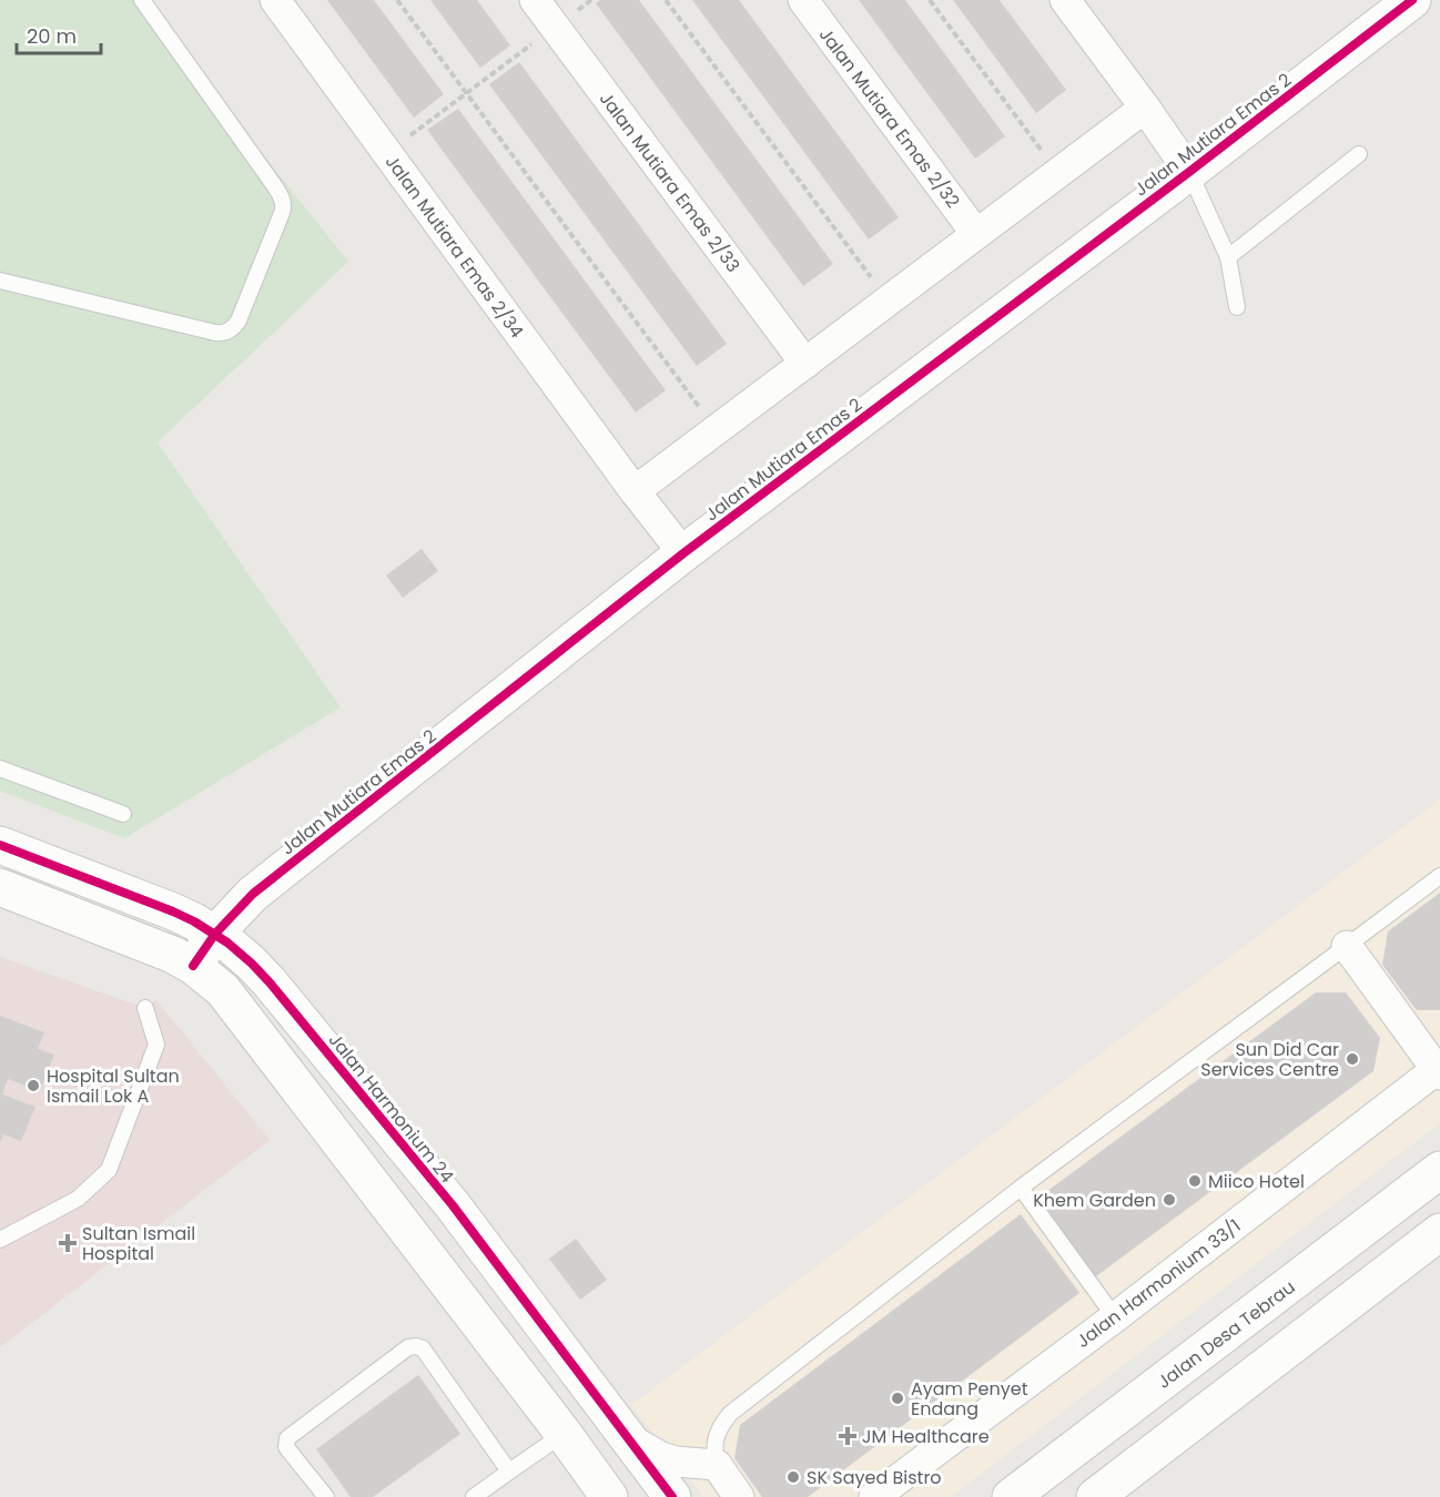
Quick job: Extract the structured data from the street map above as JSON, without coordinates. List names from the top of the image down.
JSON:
{
  "streets": {
    "street": [
      "Jalan Mutiara Emas 2/32",
      "Jalan Mutiara Emas 2",
      "Jalan Mutiara Emas 2/33",
      "Jalan Mutiara Emas 2/34",
      "Jalan Harmonium 24",
      "Jalan Harmonium 33/1",
      "Jalan Desa Tebrau"
    ]
  },
  "crossings": [
    ["Jalan Mutiara Emas 2", "Jalan Mutiara Emas 2/34"],
    ["Jalan Mutiara Emas 2", "Jalan Harmonium 24"]
  ],
  "places": {
    "other": [
      "Sun Did Car Services Centre",
      "Hospital Sultan Ismail Lok A",
      "Miico Hotel",
      "Khem Garden",
      "Ayam Penyet Endang",
      "SK Sayed Bistro"
    ],
    "health": ["Sultan Ismail Hospital", "JM Healthcare"]
  },
  "scale_bar": "20 m"
}
